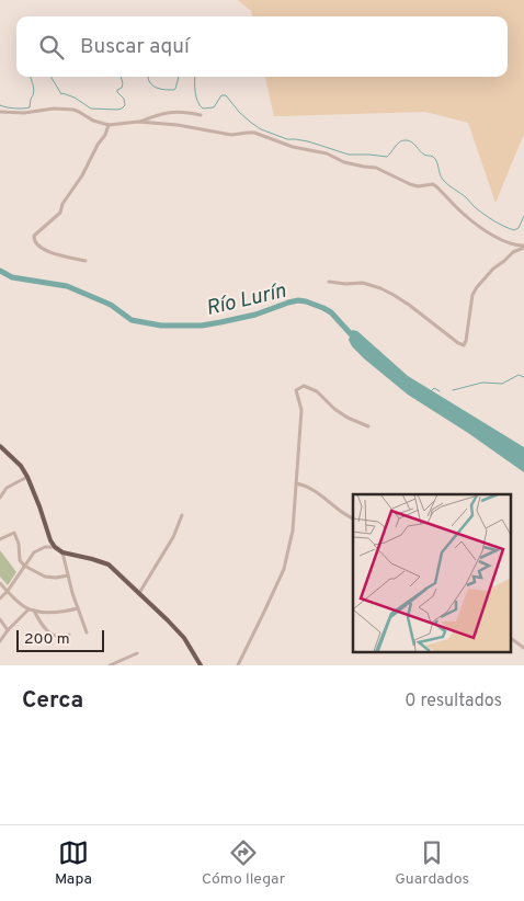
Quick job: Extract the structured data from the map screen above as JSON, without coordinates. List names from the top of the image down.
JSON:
{
  "water": ["Río Lurín"],
  "scale_bar": "200 m",
  "page": {
    "search": "Buscar aquí",
    "scale": "200 m",
    "heading": ["Cerca", "0 resultados"],
    "nav": ["Mapa", "Cómo llegar", "Guardados"]
  }
}
